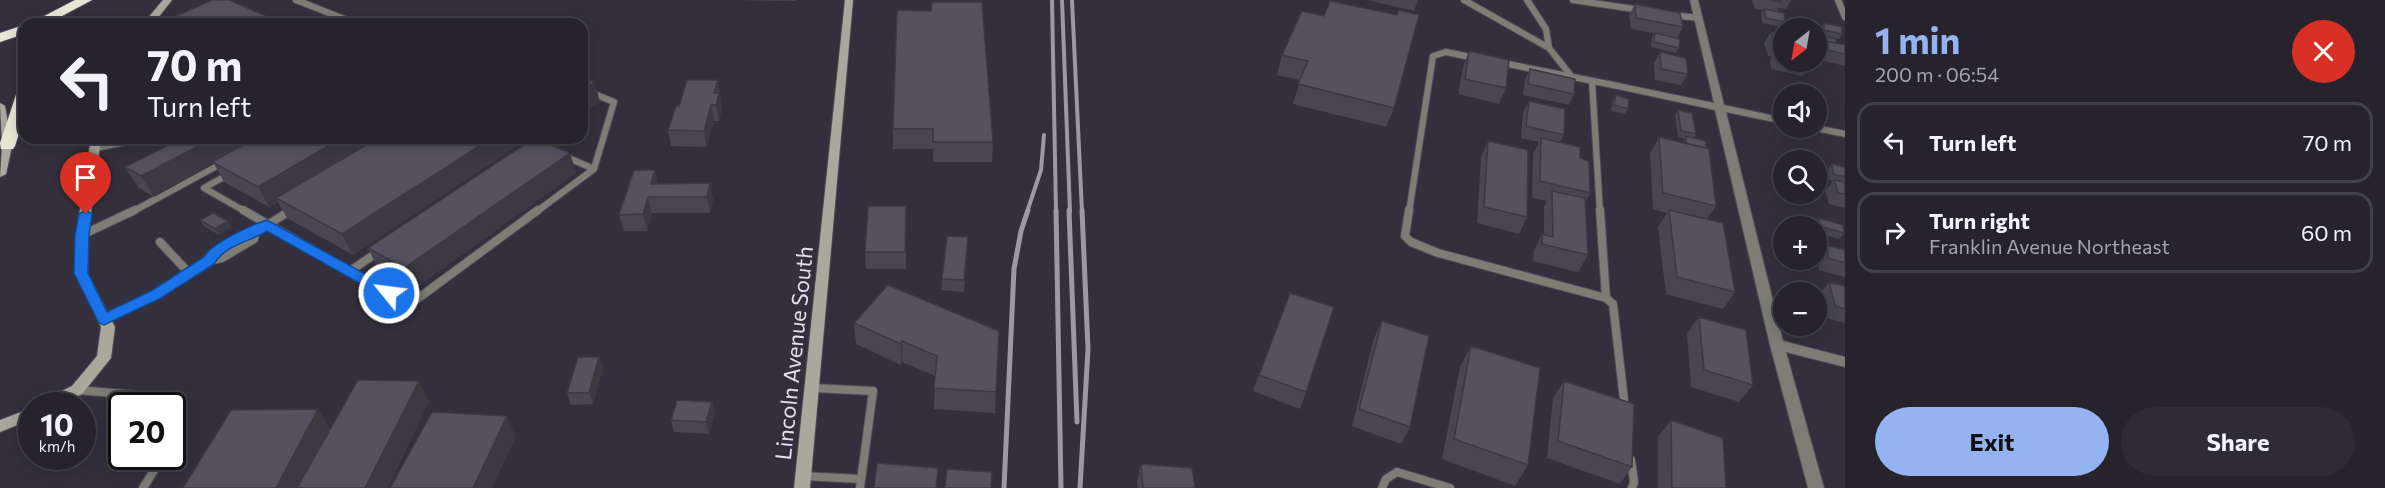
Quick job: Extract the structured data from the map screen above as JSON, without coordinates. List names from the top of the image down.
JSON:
{
  "streets": {
    "street": ["Lincoln Avenue South"]
  },
  "north": "bottom left",
  "page": {
    "heading": ["1 min", "200 m · 06:54"],
    "map_buttons": ["+", "−"],
    "turn": ["70 m", "Turn left"],
    "list": [
      {
        "name": "Turn left",
        "value": "70 m"
      },
      {
        "name": "Turn right",
        "note": "Franklin Avenue Northeast",
        "value": "60 m"
      }
    ],
    "speed": "10 km/h",
    "limit": "20",
    "buttons": ["Exit", "Share"]
  }
}
